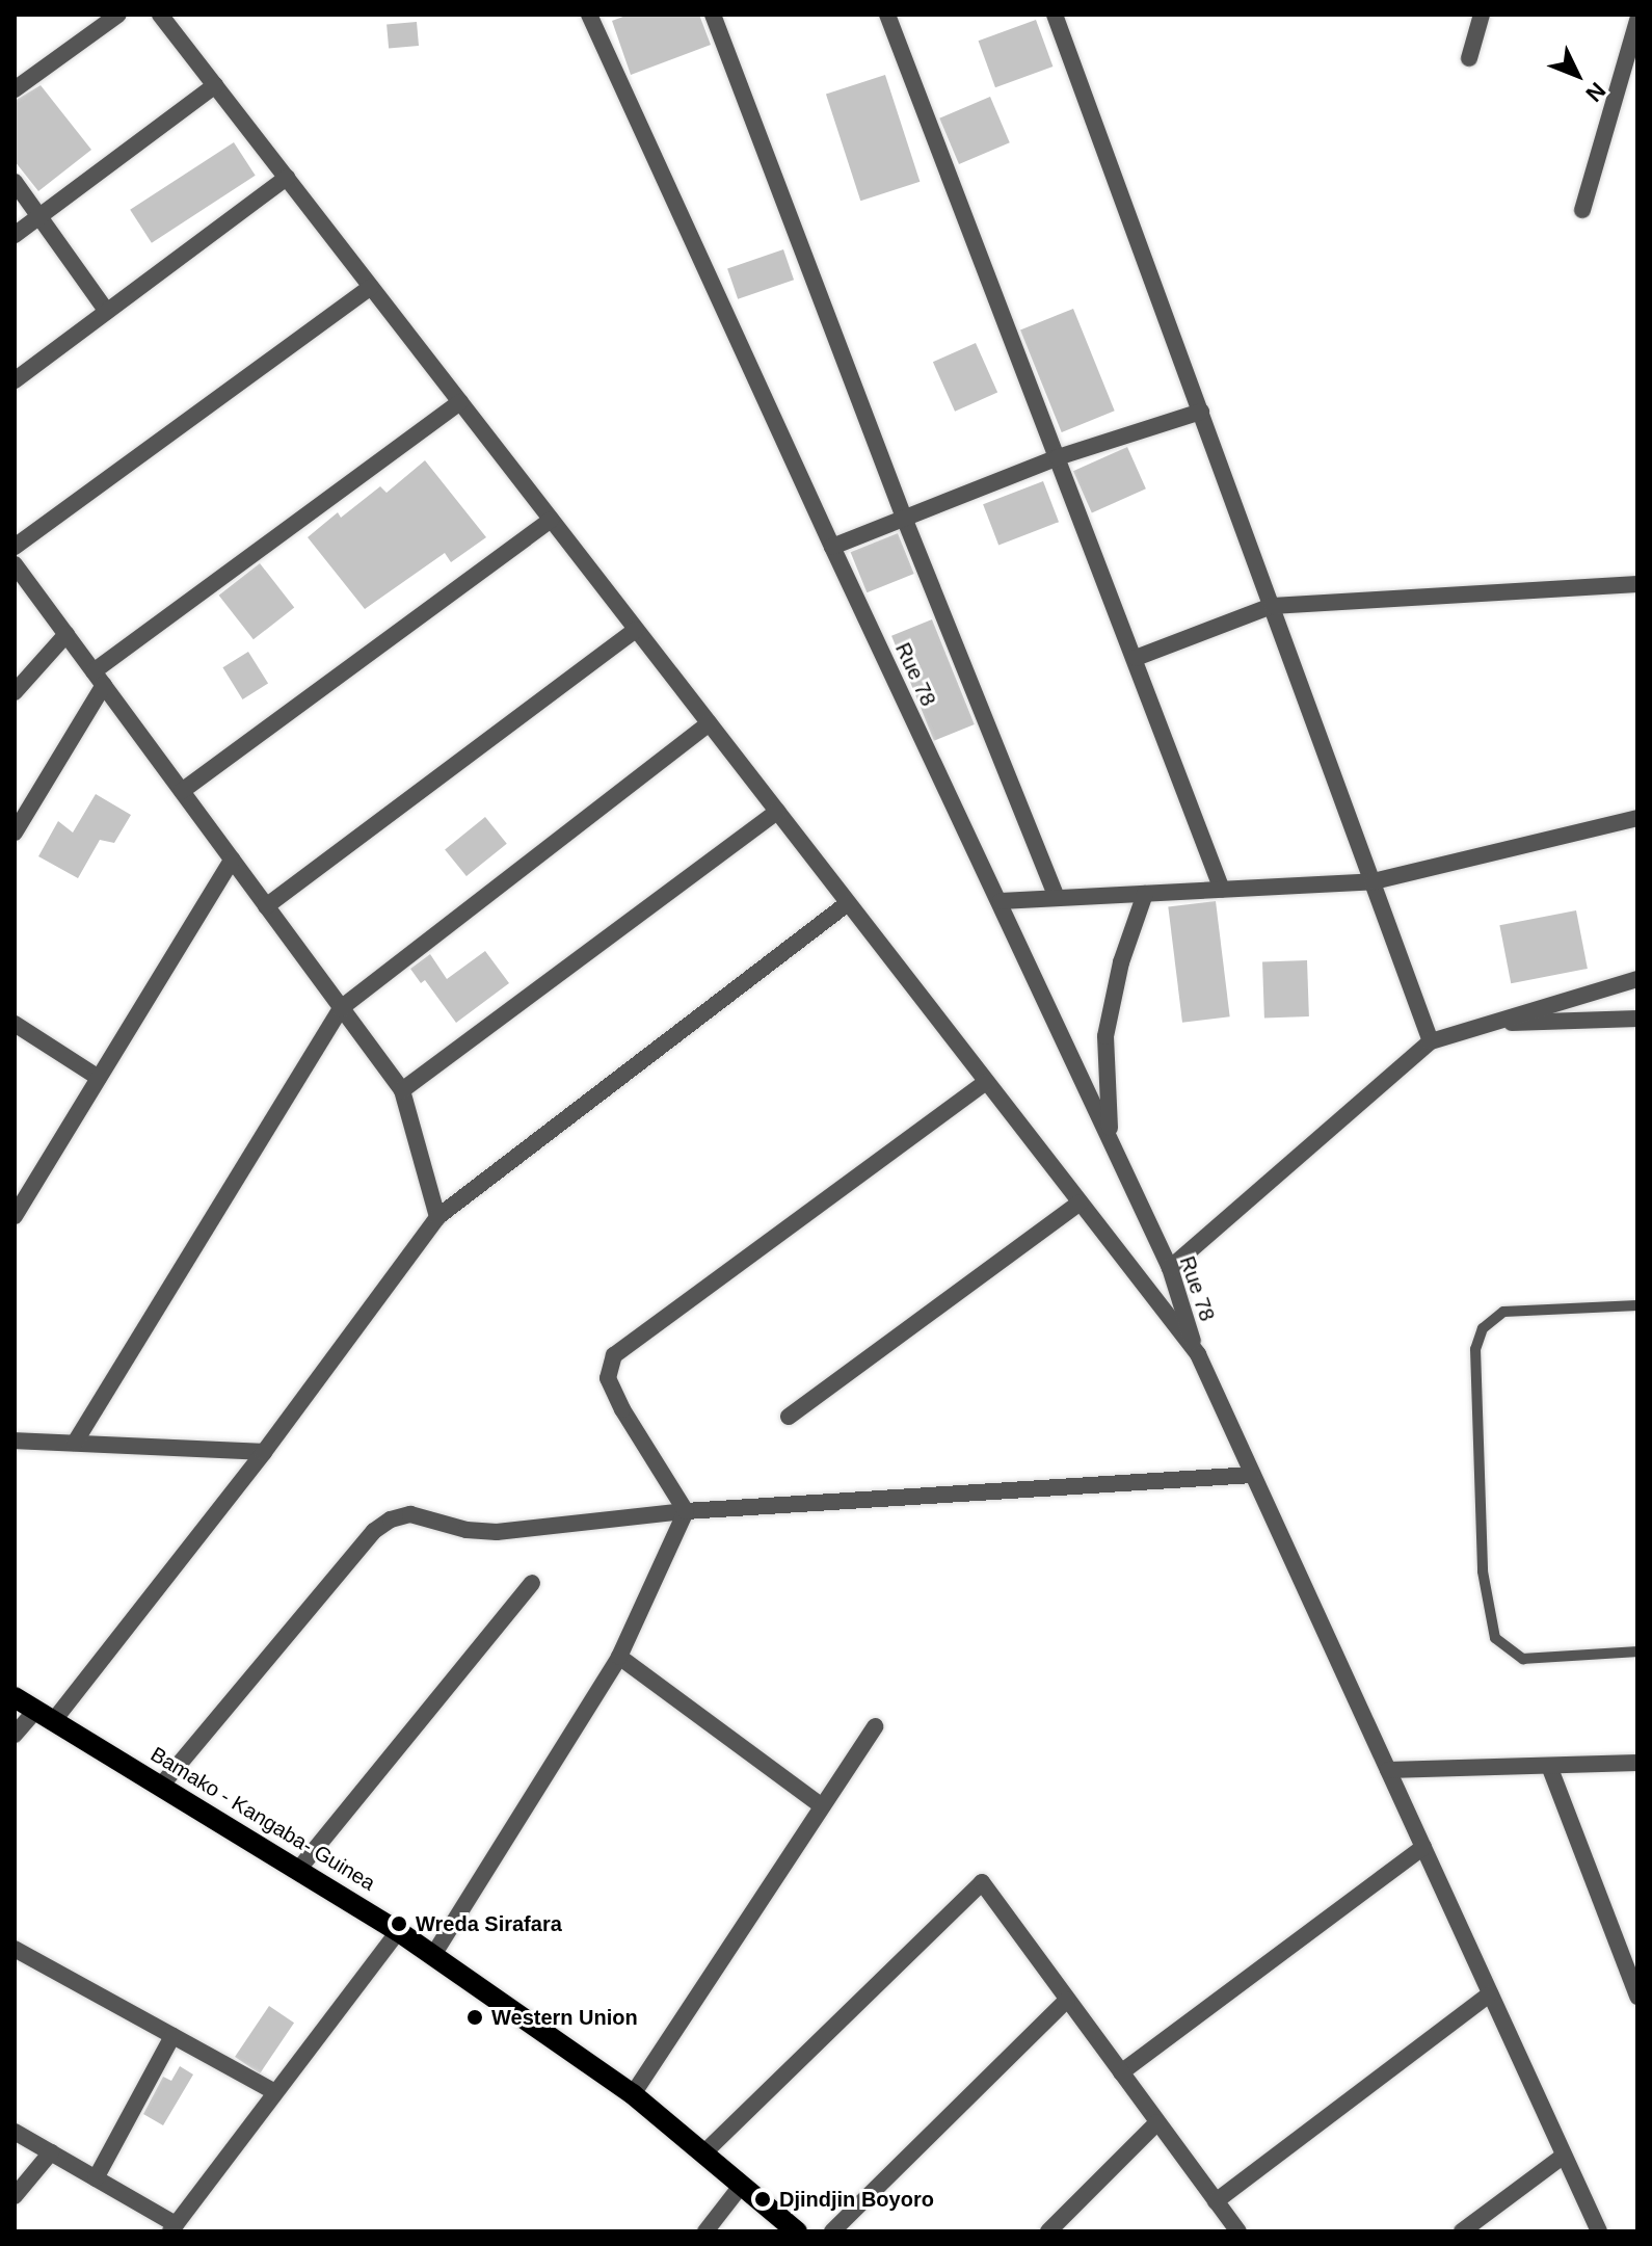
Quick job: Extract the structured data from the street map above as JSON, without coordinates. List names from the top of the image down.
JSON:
{
  "streets": {
    "main road": ["Bamako - Kangaba- Guinea"],
    "street": ["Rue 78"]
  },
  "places": ["Wreda Sirafara", "Western Union", "Djindjin Boyoro"],
  "north": "bottom right"
}
